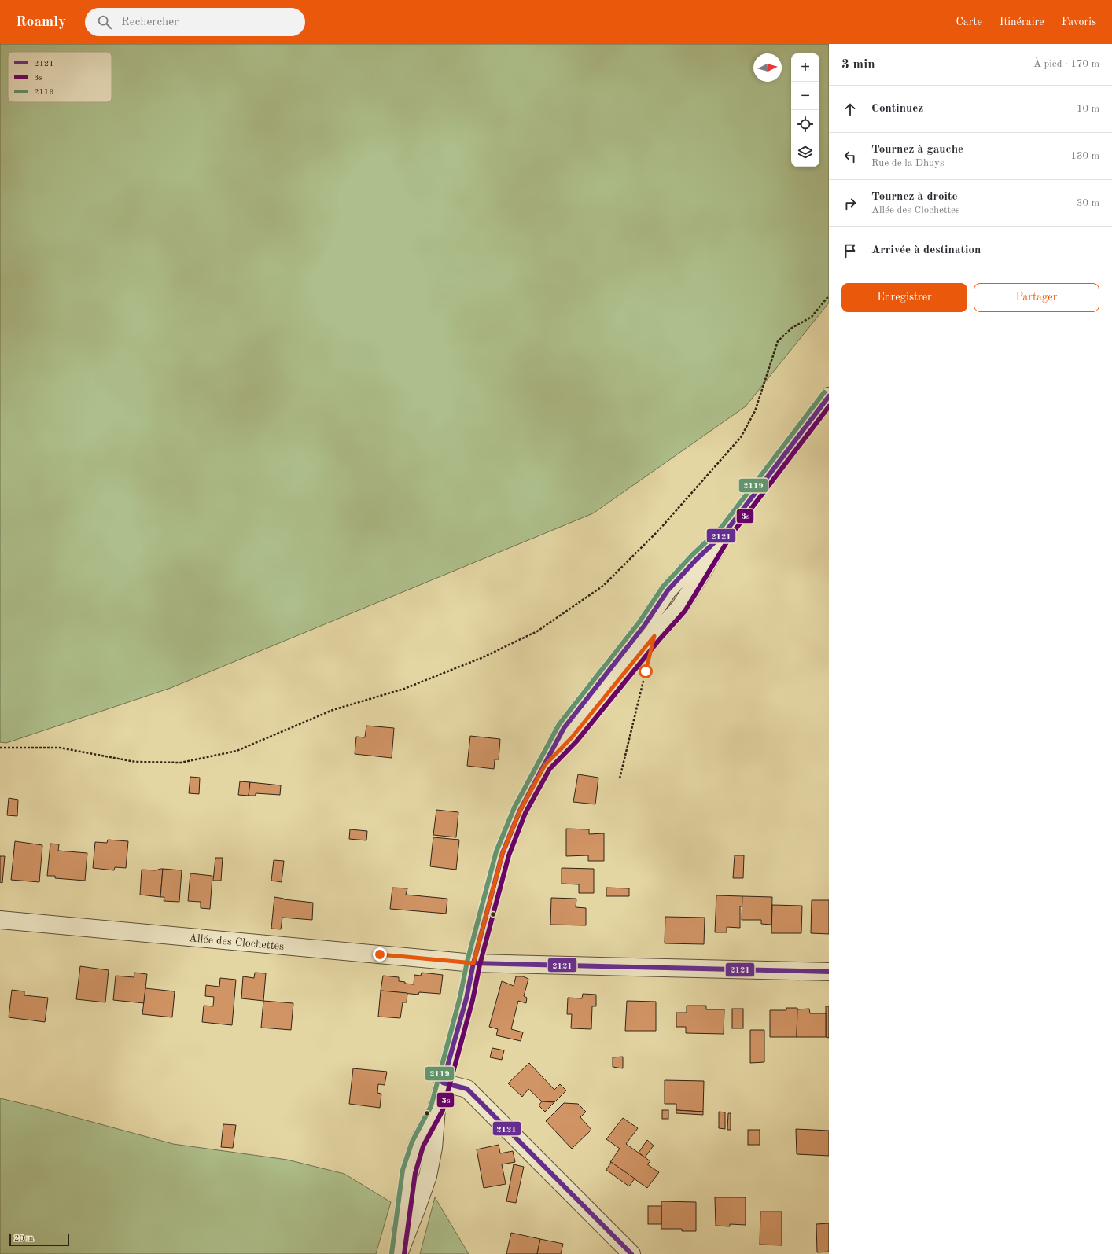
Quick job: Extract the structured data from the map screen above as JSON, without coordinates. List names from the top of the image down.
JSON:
{
  "streets": {
    "street": ["Allée des Clochettes"]
  },
  "lines": ["transit line 2119", "transit line 2121", "transit line 3s"],
  "legend": ["2121", "3s", "2119"],
  "scale_bar": "20 m",
  "north": "right",
  "page": {
    "header": "Roamly",
    "search": "Rechercher",
    "nav": ["Carte", "Itinéraire", "Favoris"],
    "heading": ["3 min", "À pied · 170 m"],
    "map_buttons": ["+", "−"],
    "list": [
      ["Continuez", "10 m"],
      ["Tournez à gauche", "Rue de la Dhuys", "130 m"],
      ["Tournez à droite", "Allée des Clochettes", "30 m"],
      "Arrivée à destination"
    ],
    "buttons": ["Enregistrer", "Partager"],
    "scale": "20 m"
  }
}
